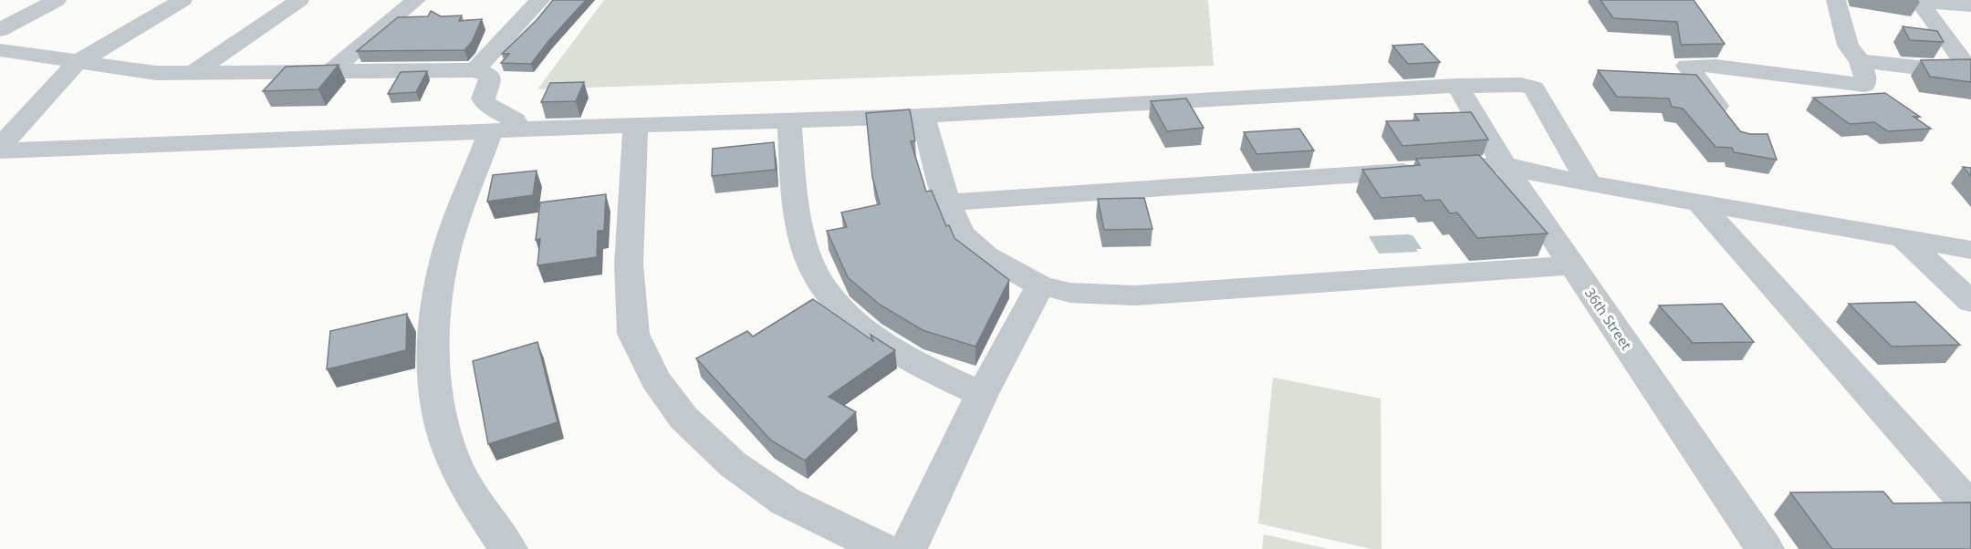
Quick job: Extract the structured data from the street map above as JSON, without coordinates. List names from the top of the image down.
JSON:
{
  "streets": {
    "street": ["36th Street"]
  }
}
